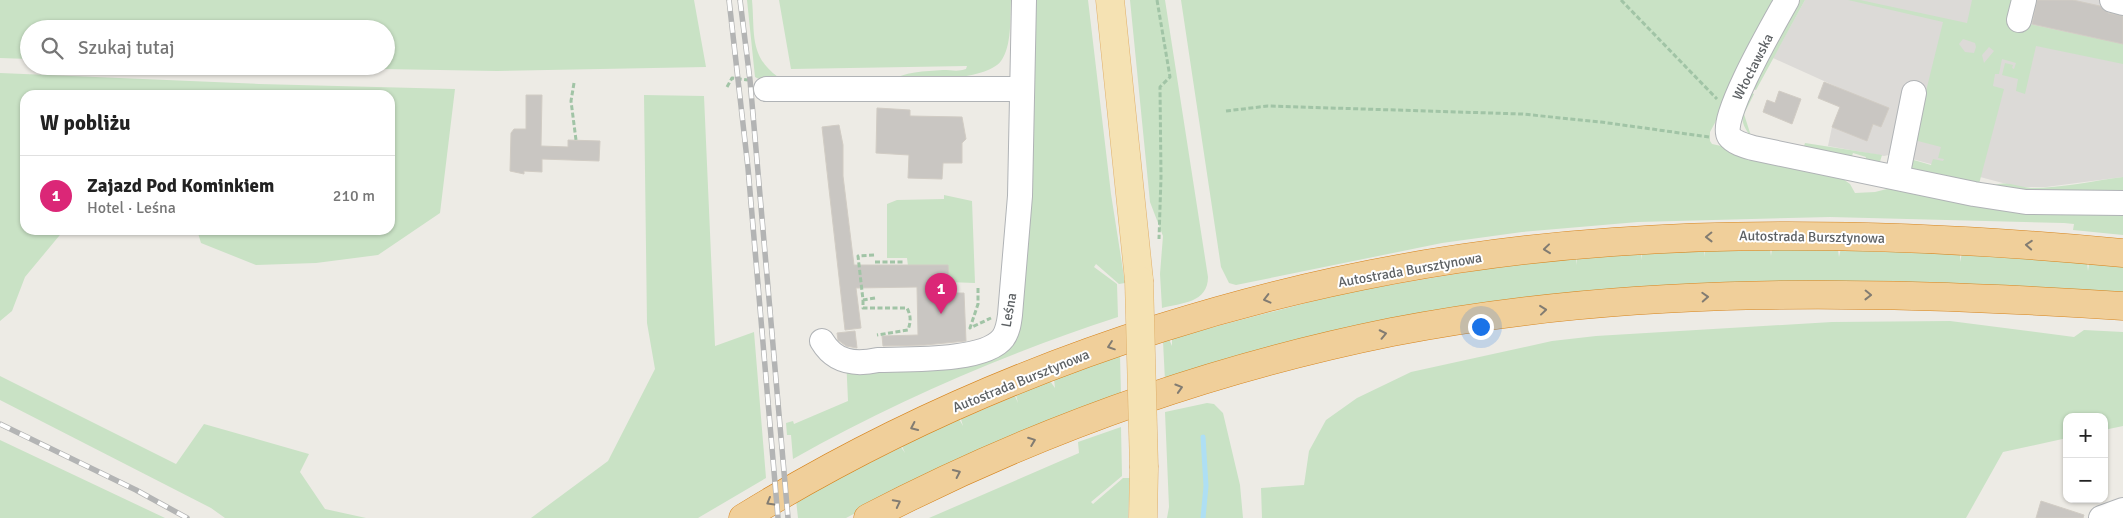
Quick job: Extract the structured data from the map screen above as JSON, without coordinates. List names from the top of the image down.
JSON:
{
  "streets": {
    "highway": ["Autostrada Bursztynowa"],
    "street": ["Włocławska", "Leśna"]
  },
  "page": {
    "search": "Szukaj tutaj",
    "heading": "W pobliżu",
    "list": [
      {
        "mark": "1",
        "name": "Zajazd Pod Kominkiem",
        "note": "Hotel · Leśna",
        "value": "210 m"
      }
    ],
    "pins": "1",
    "map_buttons": ["+", "−"]
  }
}
